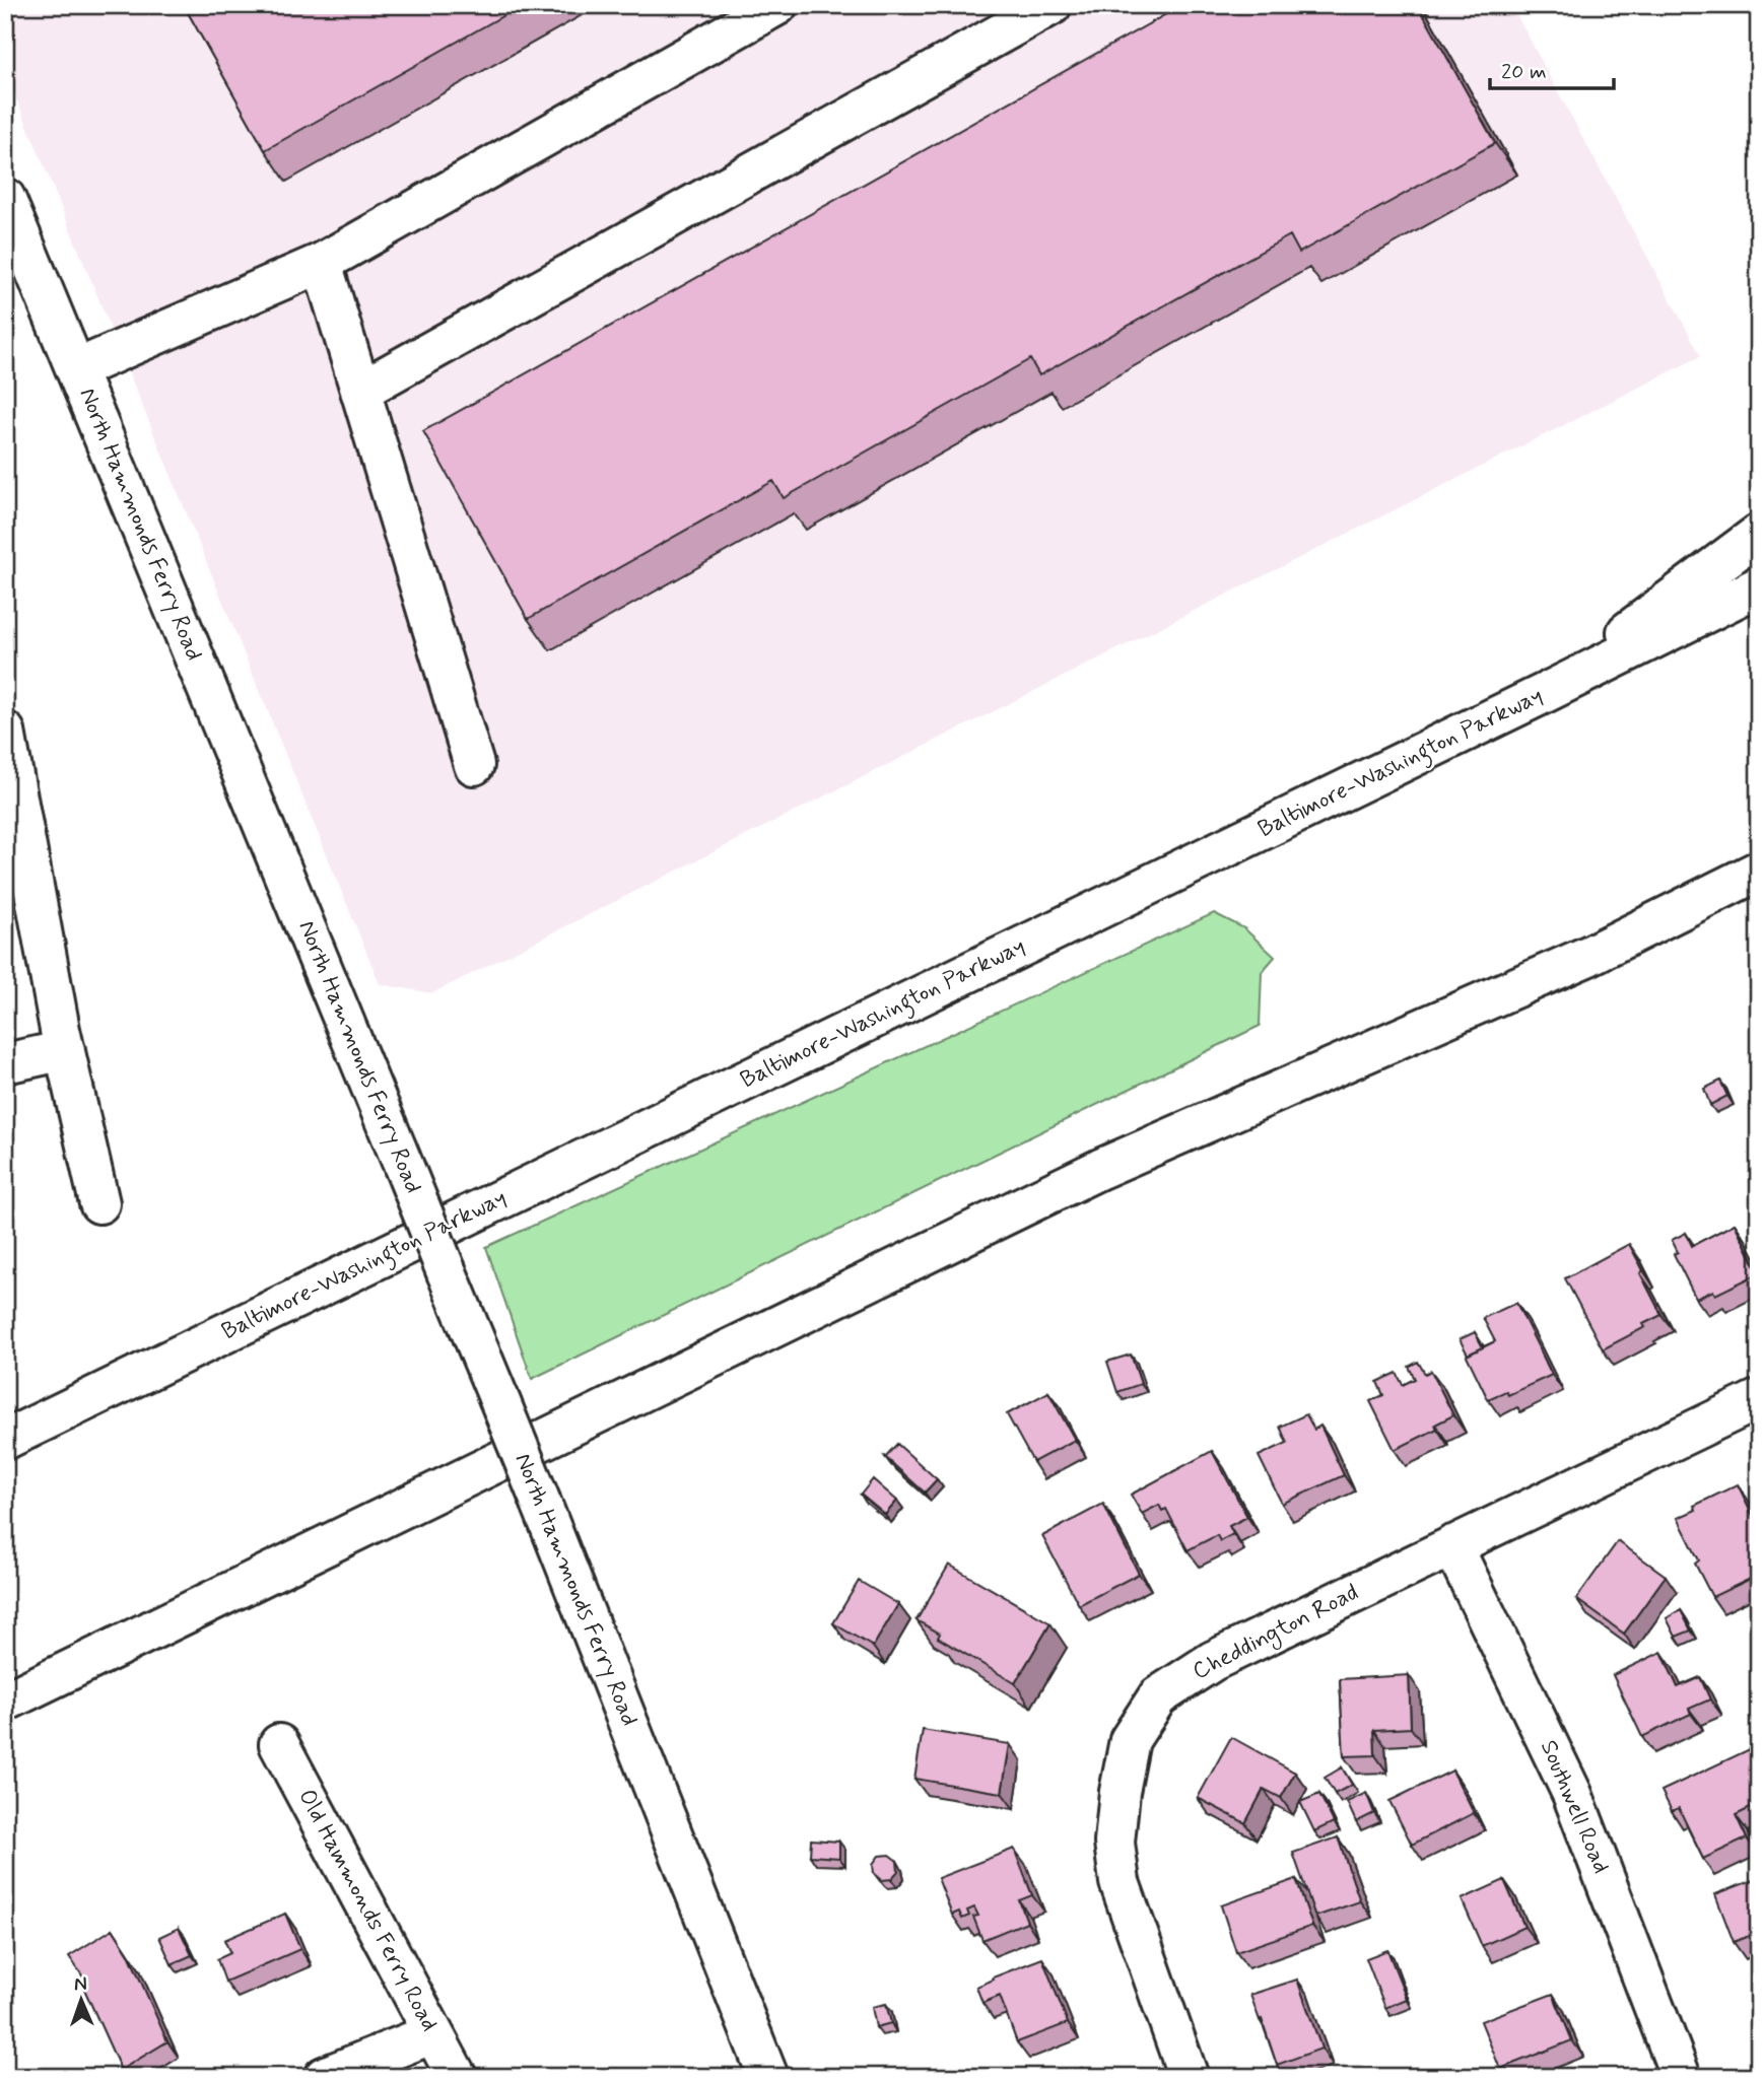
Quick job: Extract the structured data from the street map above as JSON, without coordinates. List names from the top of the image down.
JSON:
{
  "streets": {
    "main road": [
      "North Hammonds Ferry Road",
      "Baltimore-Washington Parkway",
      "Cheddington Road",
      "Southwell Road",
      "Old Hammonds Ferry Road"
    ]
  },
  "crossings": [
    ["Cheddington Road", "Southwell Road"]
  ],
  "scale_bar": "20 m",
  "north": "top"
}
